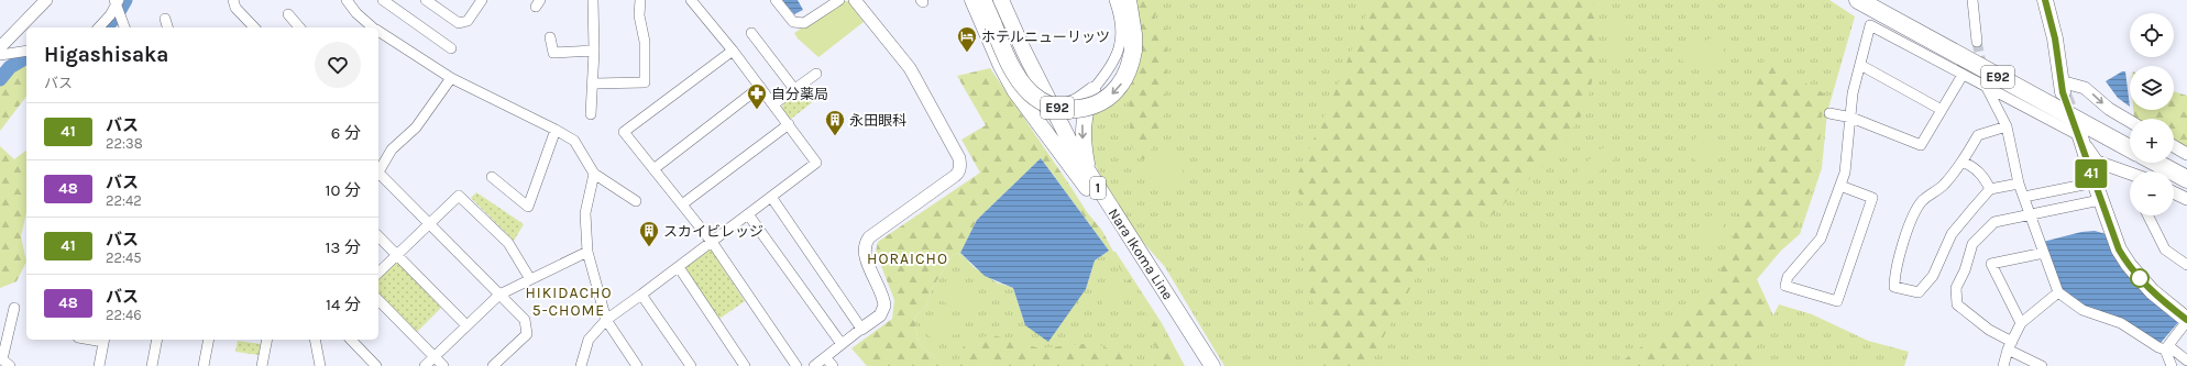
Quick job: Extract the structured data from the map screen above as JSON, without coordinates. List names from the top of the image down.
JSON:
{
  "streets": {
    "highway": ["E92"],
    "main road": ["1", "Nara Ikoma Line"]
  },
  "districts": ["HORAICHO", "HIKIDACHO 5-CHOME"],
  "places": {
    "hotel": ["ホテルニューリッツ"],
    "pharmacy": ["自分薬局"],
    "building": ["永田眼科", "スカイビレッジ"]
  },
  "lines": ["bus line 41"],
  "page": {
    "on_map": "41",
    "map_buttons": ["+", "−"],
    "heading": ["Higashisaka", "バス"],
    "list": [
      {
        "mark": "41",
        "name": "バス",
        "note": "22:38",
        "value": "6 分"
      },
      {
        "mark": "48",
        "name": "バス",
        "note": "22:42",
        "value": "10 分"
      },
      {
        "mark": "41",
        "name": "バス",
        "note": "22:45",
        "value": "13 分"
      },
      {
        "mark": "48",
        "name": "バス",
        "note": "22:46",
        "value": "14 分"
      }
    ]
  }
}
